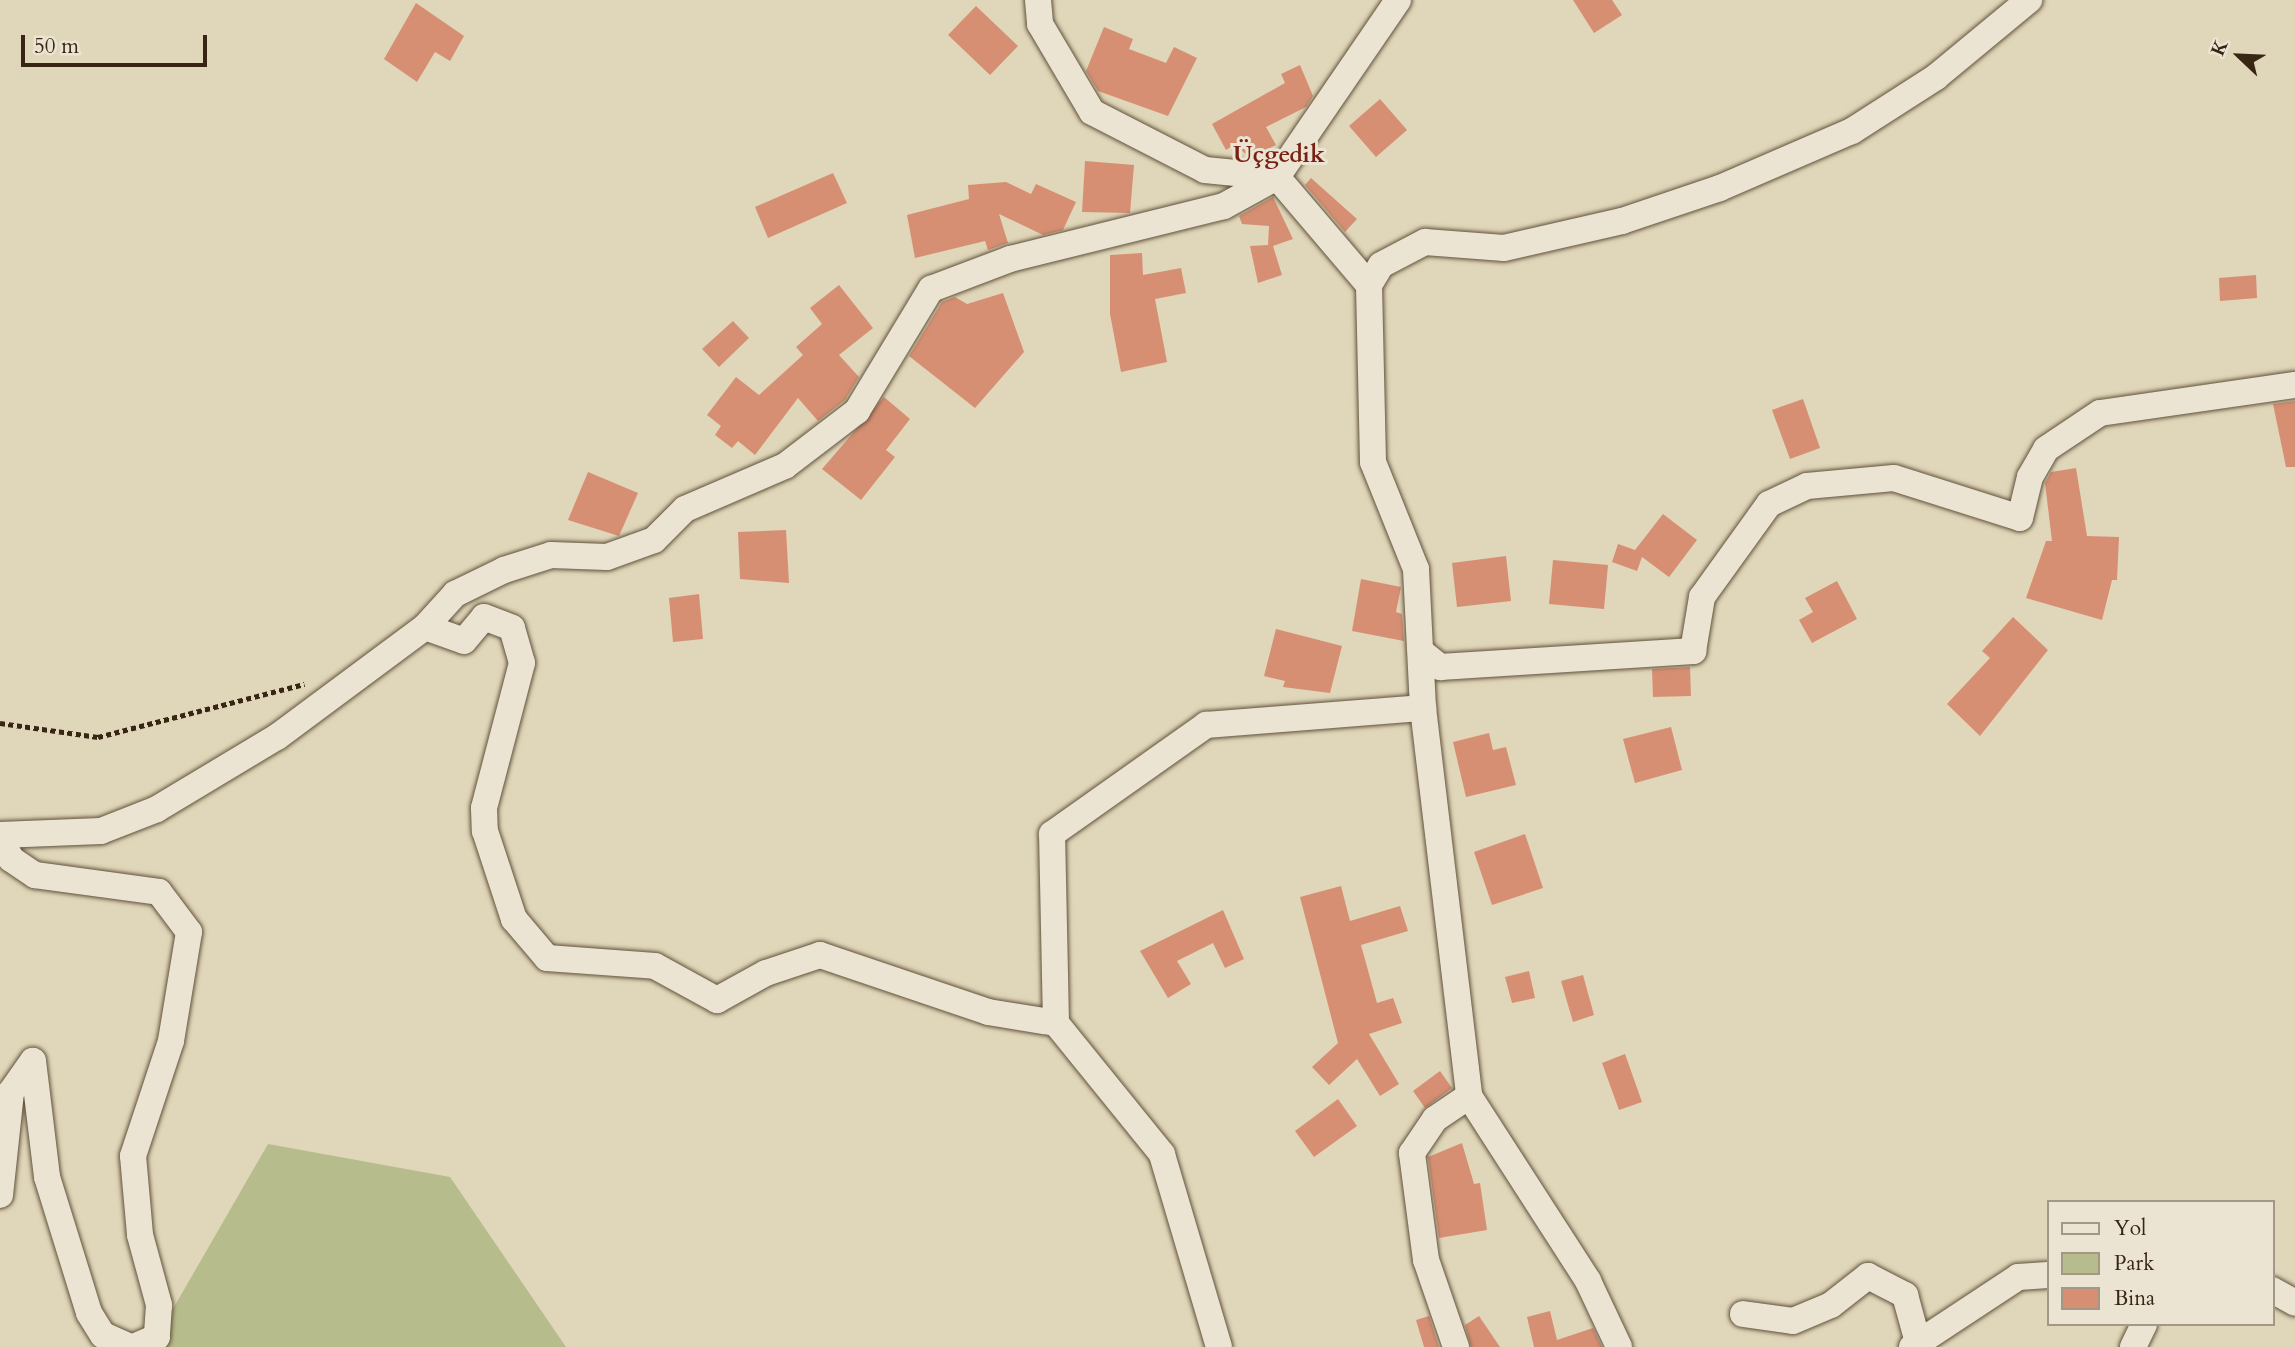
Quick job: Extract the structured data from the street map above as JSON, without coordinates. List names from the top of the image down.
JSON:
{
  "districts": ["Üçgedik"],
  "legend": ["Yol", "Park", "Bina"],
  "scale_bar": "50 m",
  "north": "top left"
}
